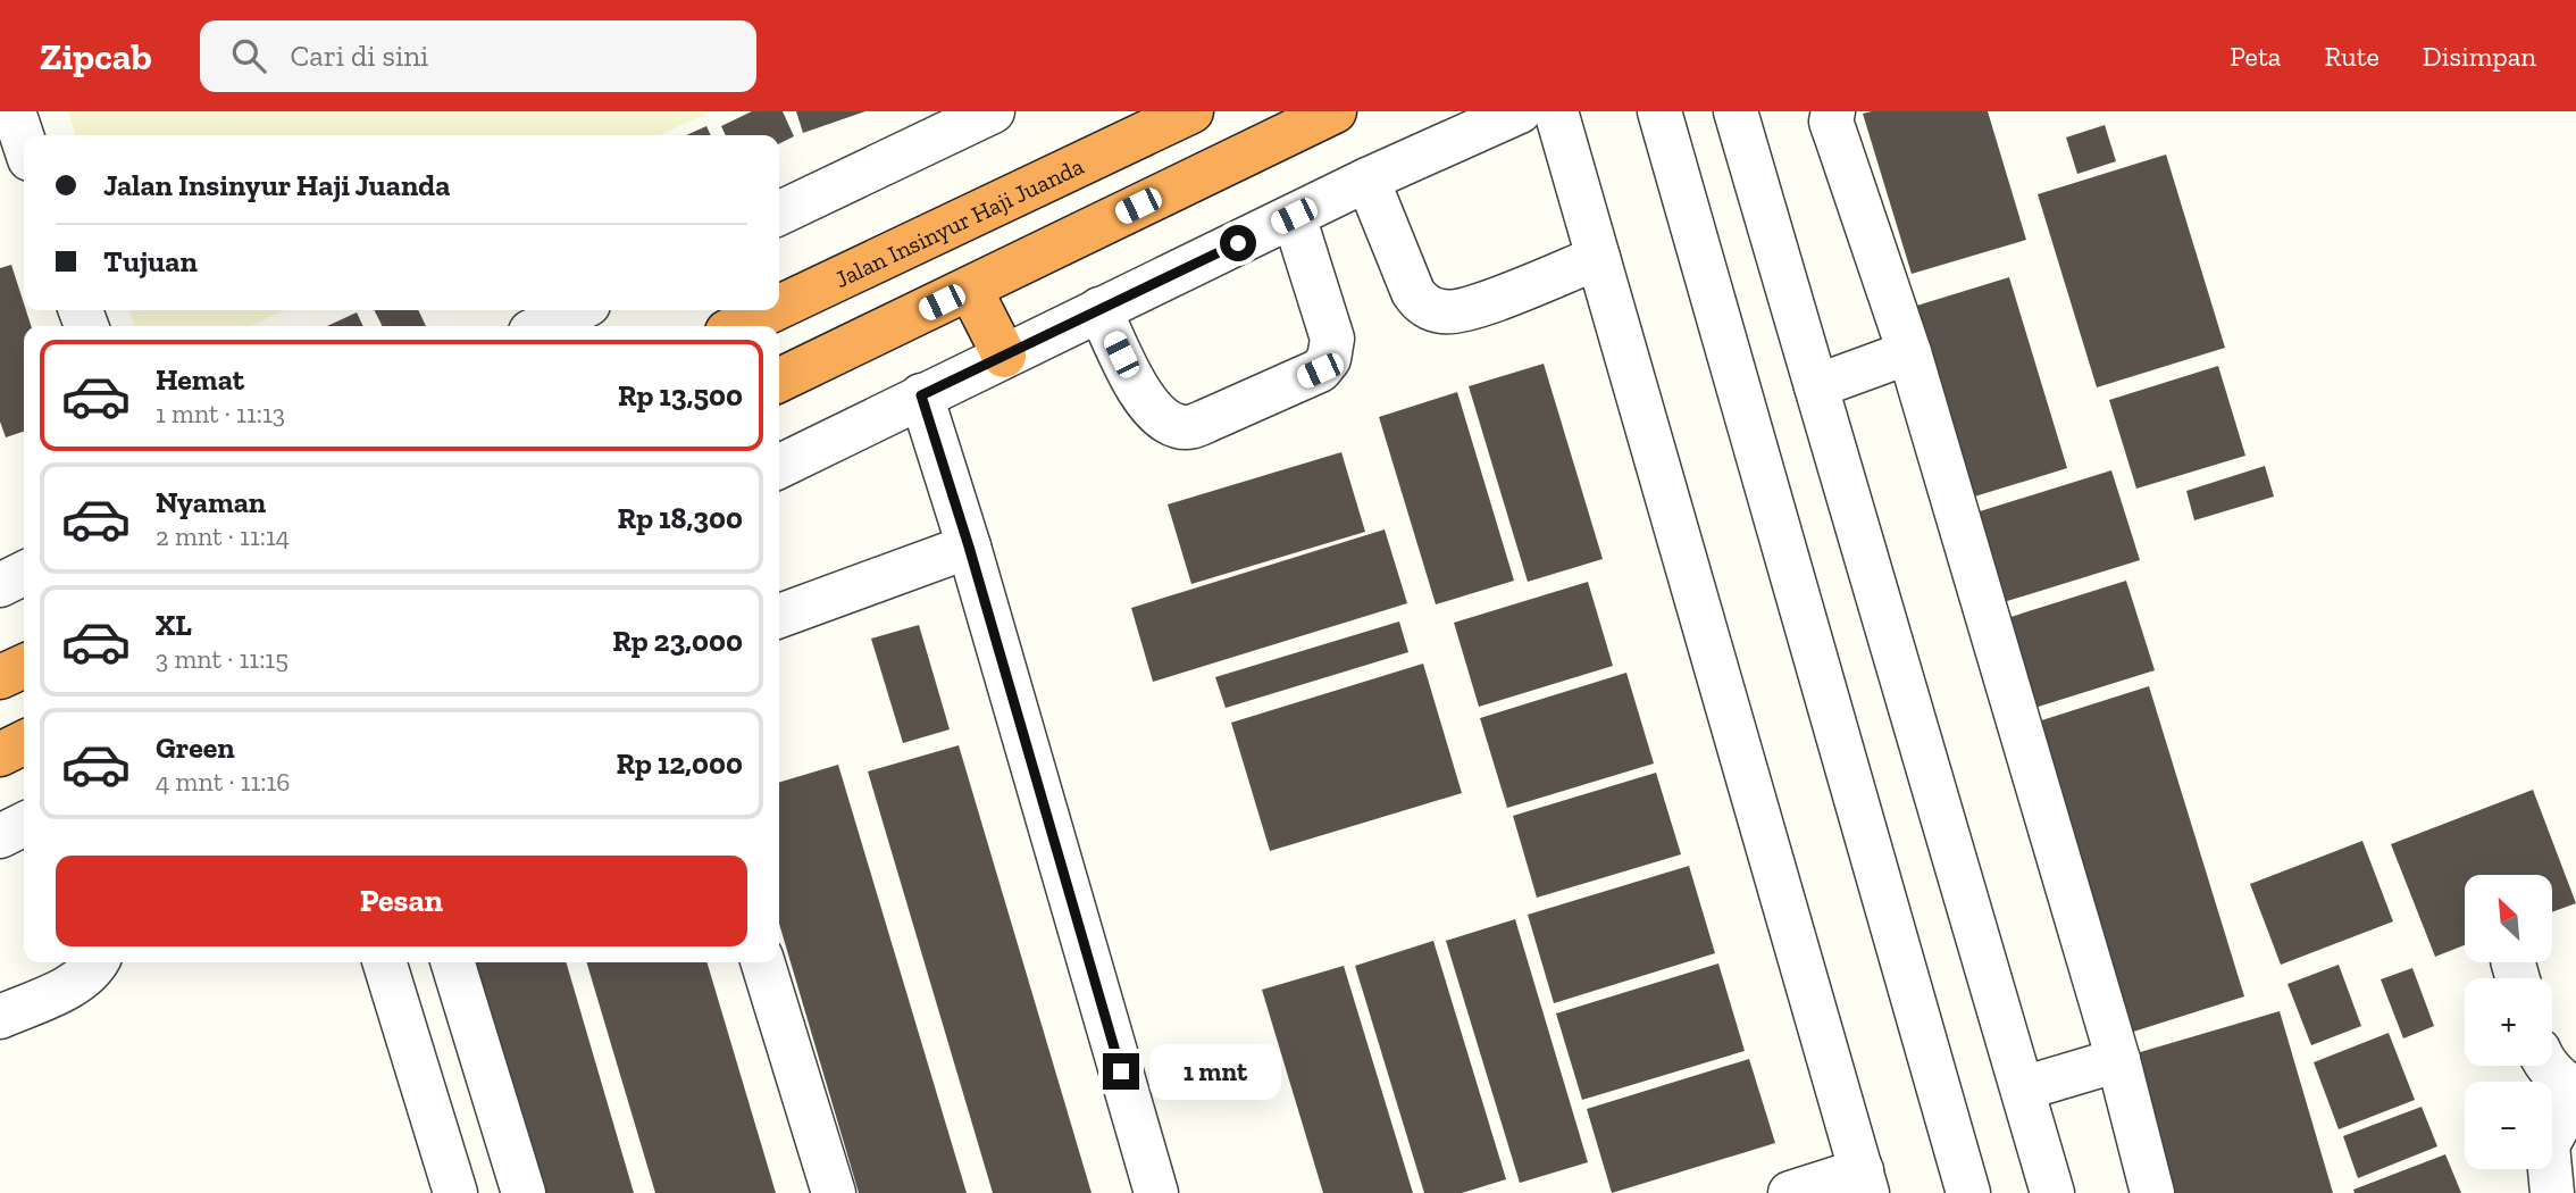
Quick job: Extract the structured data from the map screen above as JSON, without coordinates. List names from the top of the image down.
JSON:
{
  "streets": {
    "highway": ["Jalan Insinyur Haji Juanda"]
  },
  "north": "top left",
  "page": {
    "header": "Zipcab",
    "search": "Cari di sini",
    "nav": ["Peta", "Rute", "Disimpan"],
    "banner": ["Jalan Insinyur Haji Juanda", "Tujuan"],
    "list": [
      {
        "name": "Hemat",
        "note": "1 mnt · 11:13",
        "value": "Rp 13,500"
      },
      {
        "name": "Nyaman",
        "note": "2 mnt · 11:14",
        "value": "Rp 18,300"
      },
      {
        "name": "XL",
        "note": "3 mnt · 11:15",
        "value": "Rp 23,000"
      },
      {
        "name": "Green",
        "note": "4 mnt · 11:16",
        "value": "Rp 12,000"
      }
    ],
    "buttons": "Pesan",
    "map_buttons": ["+", "−"],
    "bubble": "1 mnt"
  }
}
